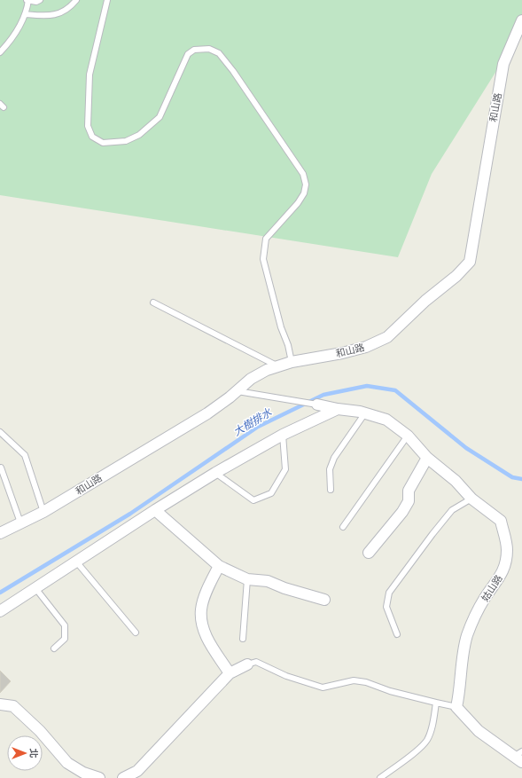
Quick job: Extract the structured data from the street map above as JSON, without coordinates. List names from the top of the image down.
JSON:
{
  "streets": {
    "street": ["和山路", "姑山路"]
  },
  "water": ["大樹排水"],
  "north": "right"
}
